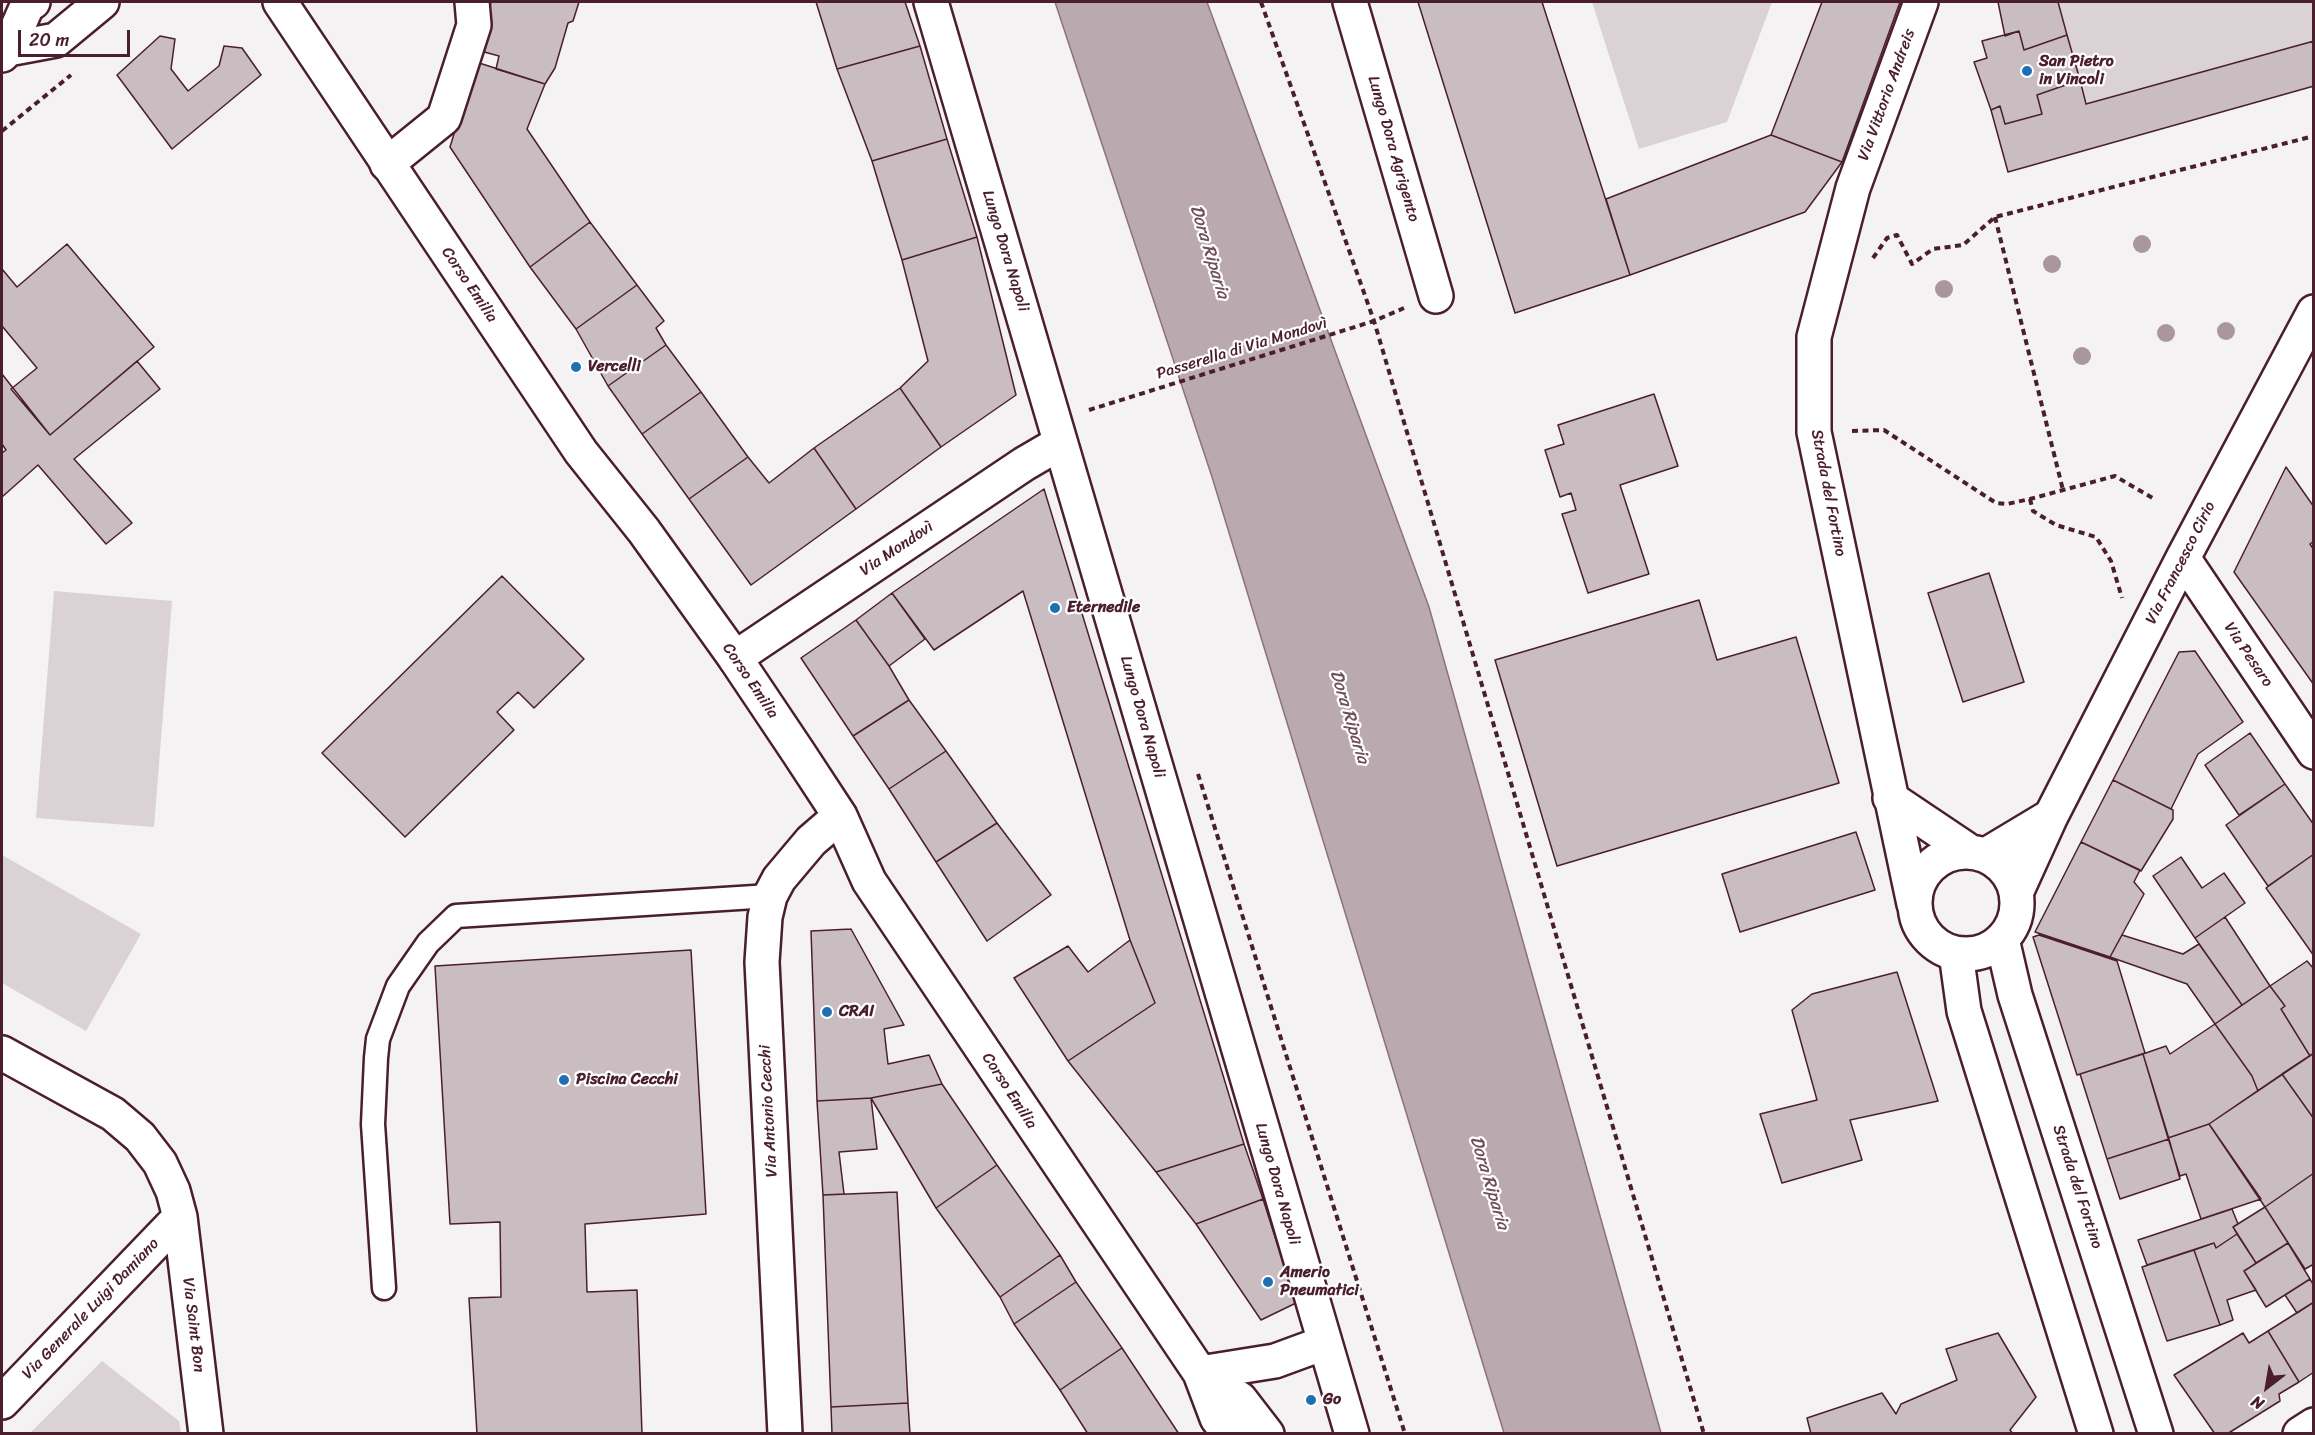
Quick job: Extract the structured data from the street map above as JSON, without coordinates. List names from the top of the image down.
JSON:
{
  "streets": {
    "street": [
      "Via Vittorio Andreis",
      "Lungo Dora Agrigento",
      "Lungo Dora Napoli",
      "Corso Emilia",
      "Strada del Fortino",
      "Via Mondovì",
      "Via Francesco Cirio",
      "Via Pesaro",
      "Via Antonio Cecchi",
      "Via Generale Luigi Damiano",
      "Via Saint Bon"
    ],
    "path": ["Passerella di Via Mondovì"]
  },
  "crossings": [
    ["Via Vittorio Andreis", "Strada del Fortino"],
    ["Lungo Dora Napoli", "Via Mondovì"],
    ["Corso Emilia", "Via Mondovì"],
    ["Corso Emilia", "Via Antonio Cecchi"],
    ["Strada del Fortino", "Via Francesco Cirio"],
    ["Via Francesco Cirio", "Via Pesaro"],
    ["Via Generale Luigi Damiano", "Via Saint Bon"]
  ],
  "water": ["Dora Riparia"],
  "places": [
    "San Pietro in Vincoli",
    "Vercelli",
    "Eternedile",
    "CRAI",
    "Piscina Cecchi",
    "Amerio Pneumatici",
    "Go"
  ],
  "scale_bar": "20 m",
  "north": "bottom left"
}
